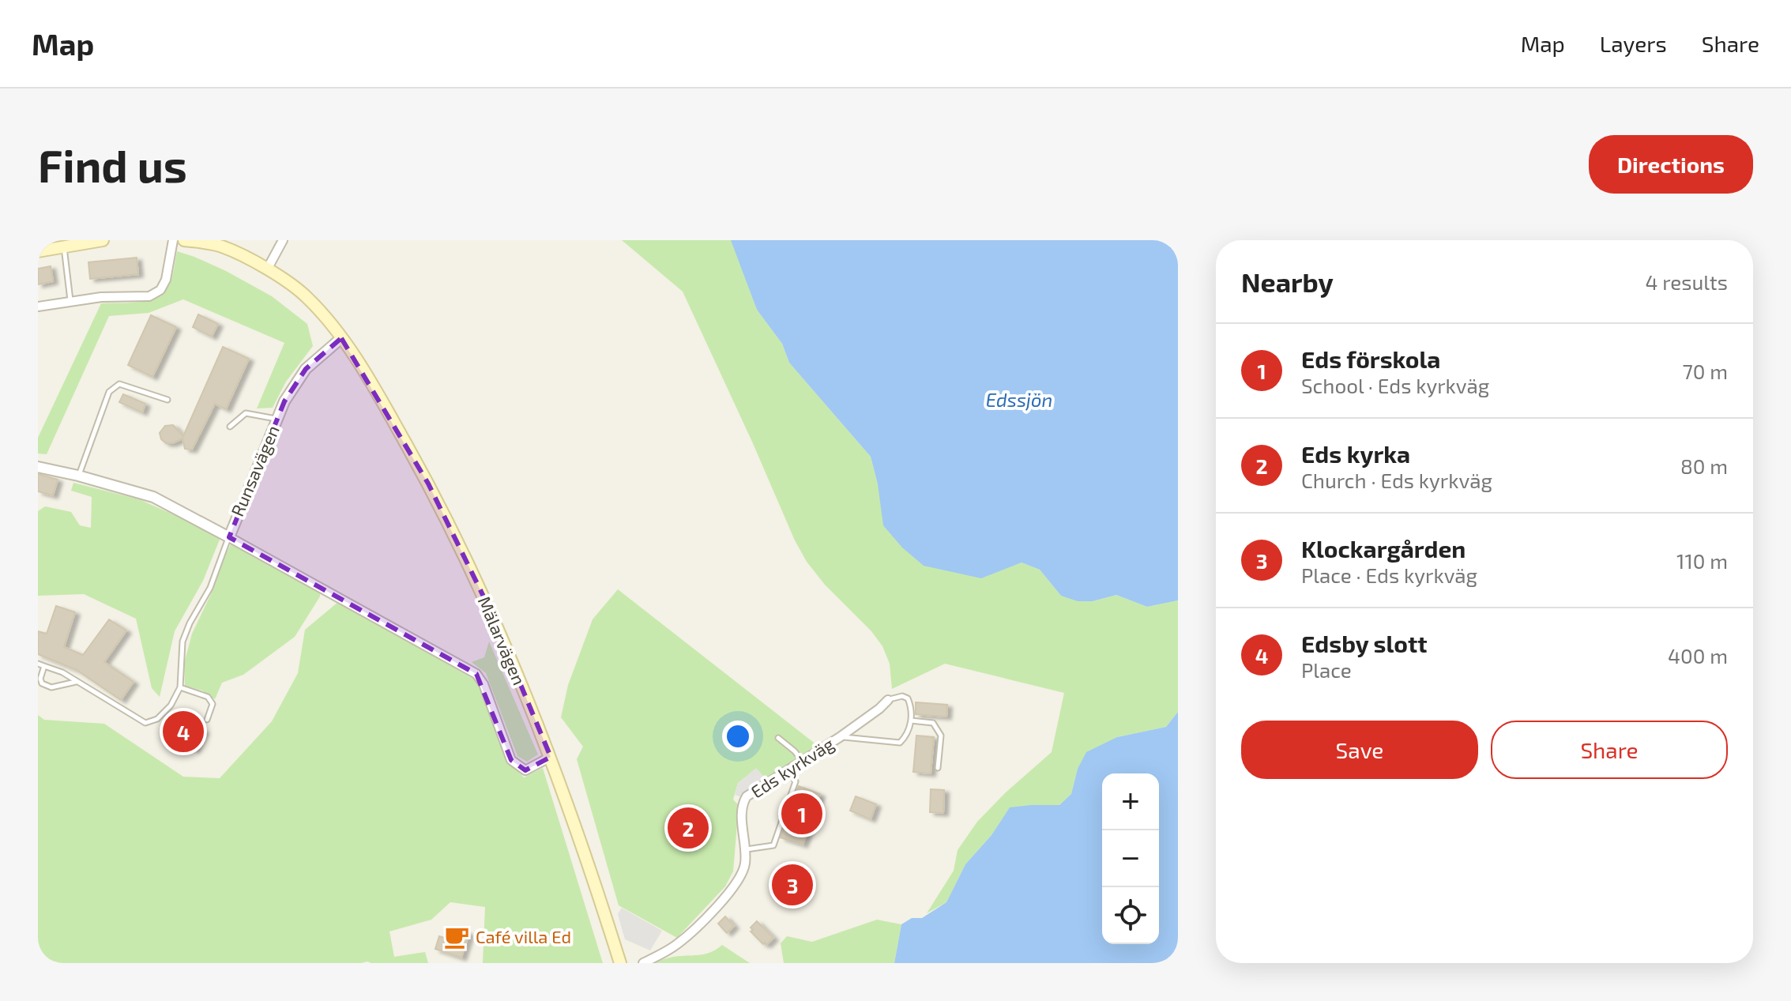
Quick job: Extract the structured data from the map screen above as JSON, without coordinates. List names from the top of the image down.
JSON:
{
  "streets": {
    "main road": ["Mälarvägen"],
    "street": ["Runsavägen", "Eds kyrkväg"]
  },
  "crossings": [
    ["Runsavägen", "Mälarvägen"]
  ],
  "water": ["Edssjön"],
  "places": {
    "cafe": ["Café villa Ed"]
  },
  "page": {
    "header": "Map",
    "nav": ["Map", "Layers", "Share"],
    "buttons": [
      "Directions",
      ["Save", "Share"]
    ],
    "title": "Find us",
    "heading": ["Nearby", "4 results"],
    "list": [
      {
        "mark": "1",
        "name": "Eds förskola",
        "note": "School · Eds kyrkväg",
        "value": "70 m"
      },
      {
        "mark": "2",
        "name": "Eds kyrka",
        "note": "Church · Eds kyrkväg",
        "value": "80 m"
      },
      {
        "mark": "3",
        "name": "Klockargården",
        "note": "Place · Eds kyrkväg",
        "value": "110 m"
      },
      {
        "mark": "4",
        "name": "Edsby slott",
        "note": "Place",
        "value": "400 m"
      }
    ],
    "pins": [
      "4",
      "1",
      "2",
      "3"
    ],
    "map_buttons": ["+", "−"]
  }
}
